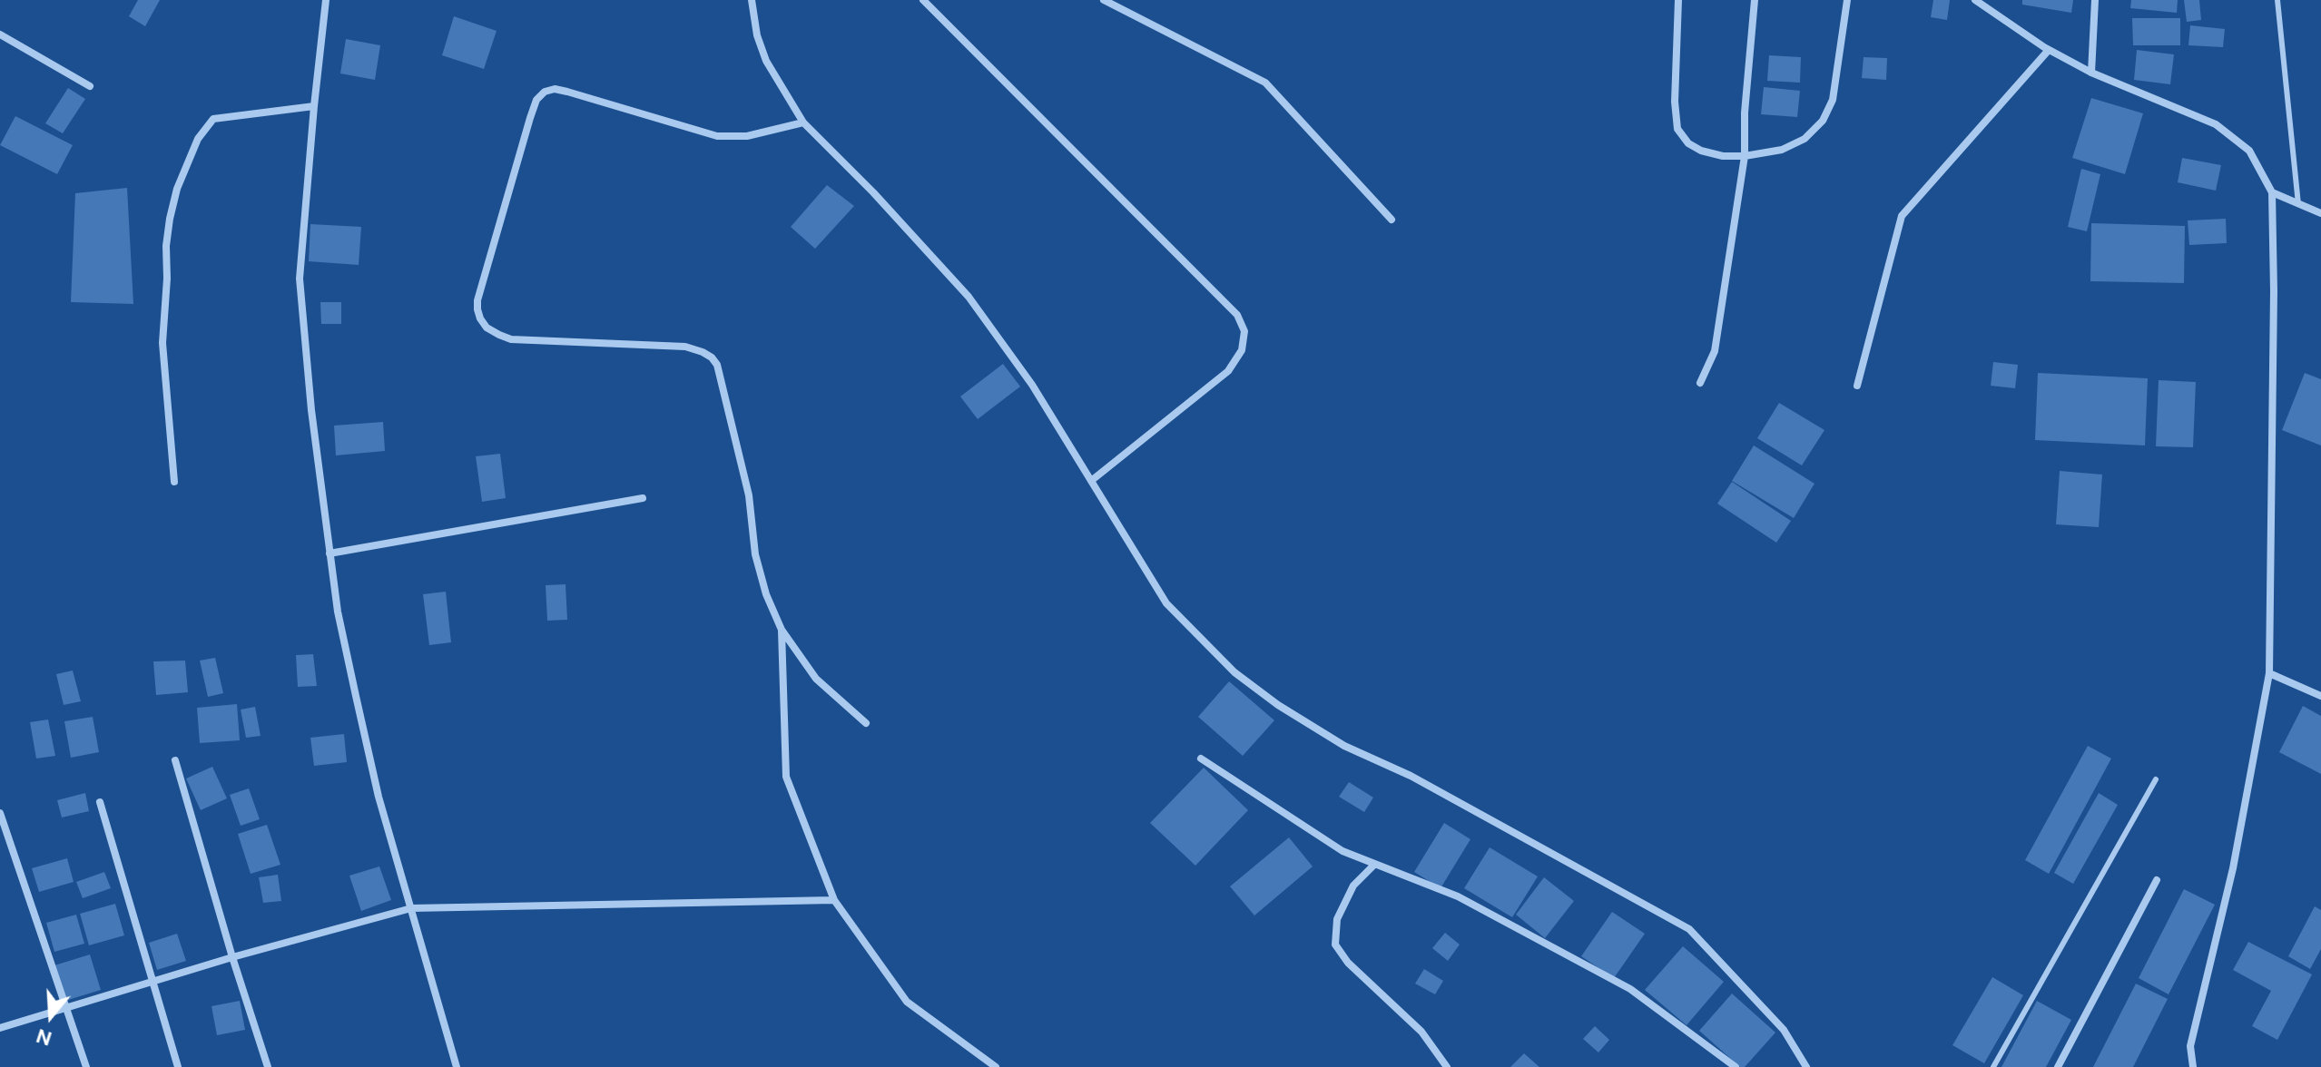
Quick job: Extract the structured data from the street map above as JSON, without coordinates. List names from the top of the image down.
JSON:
{
  "north": "bottom"
}
